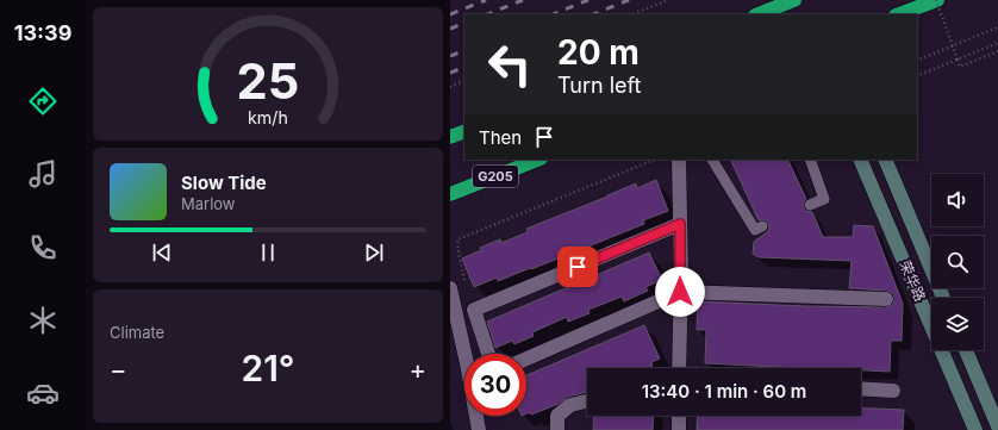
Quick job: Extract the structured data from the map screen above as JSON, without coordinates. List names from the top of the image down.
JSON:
{
  "streets": {
    "highway": ["G205"],
    "street": ["荣华路"]
  },
  "page": {
    "tabs": "13:39",
    "turn": ["20 m", "Turn left"],
    "then": "Then",
    "song": ["Slow Tide", "Marlow"],
    "tile": "Climate",
    "heat": ["−", "21°", "+"],
    "limit": "30",
    "trip": "13:40 · 1 min · 60 m",
    "gauge": ["25", "km/h"]
  }
}
